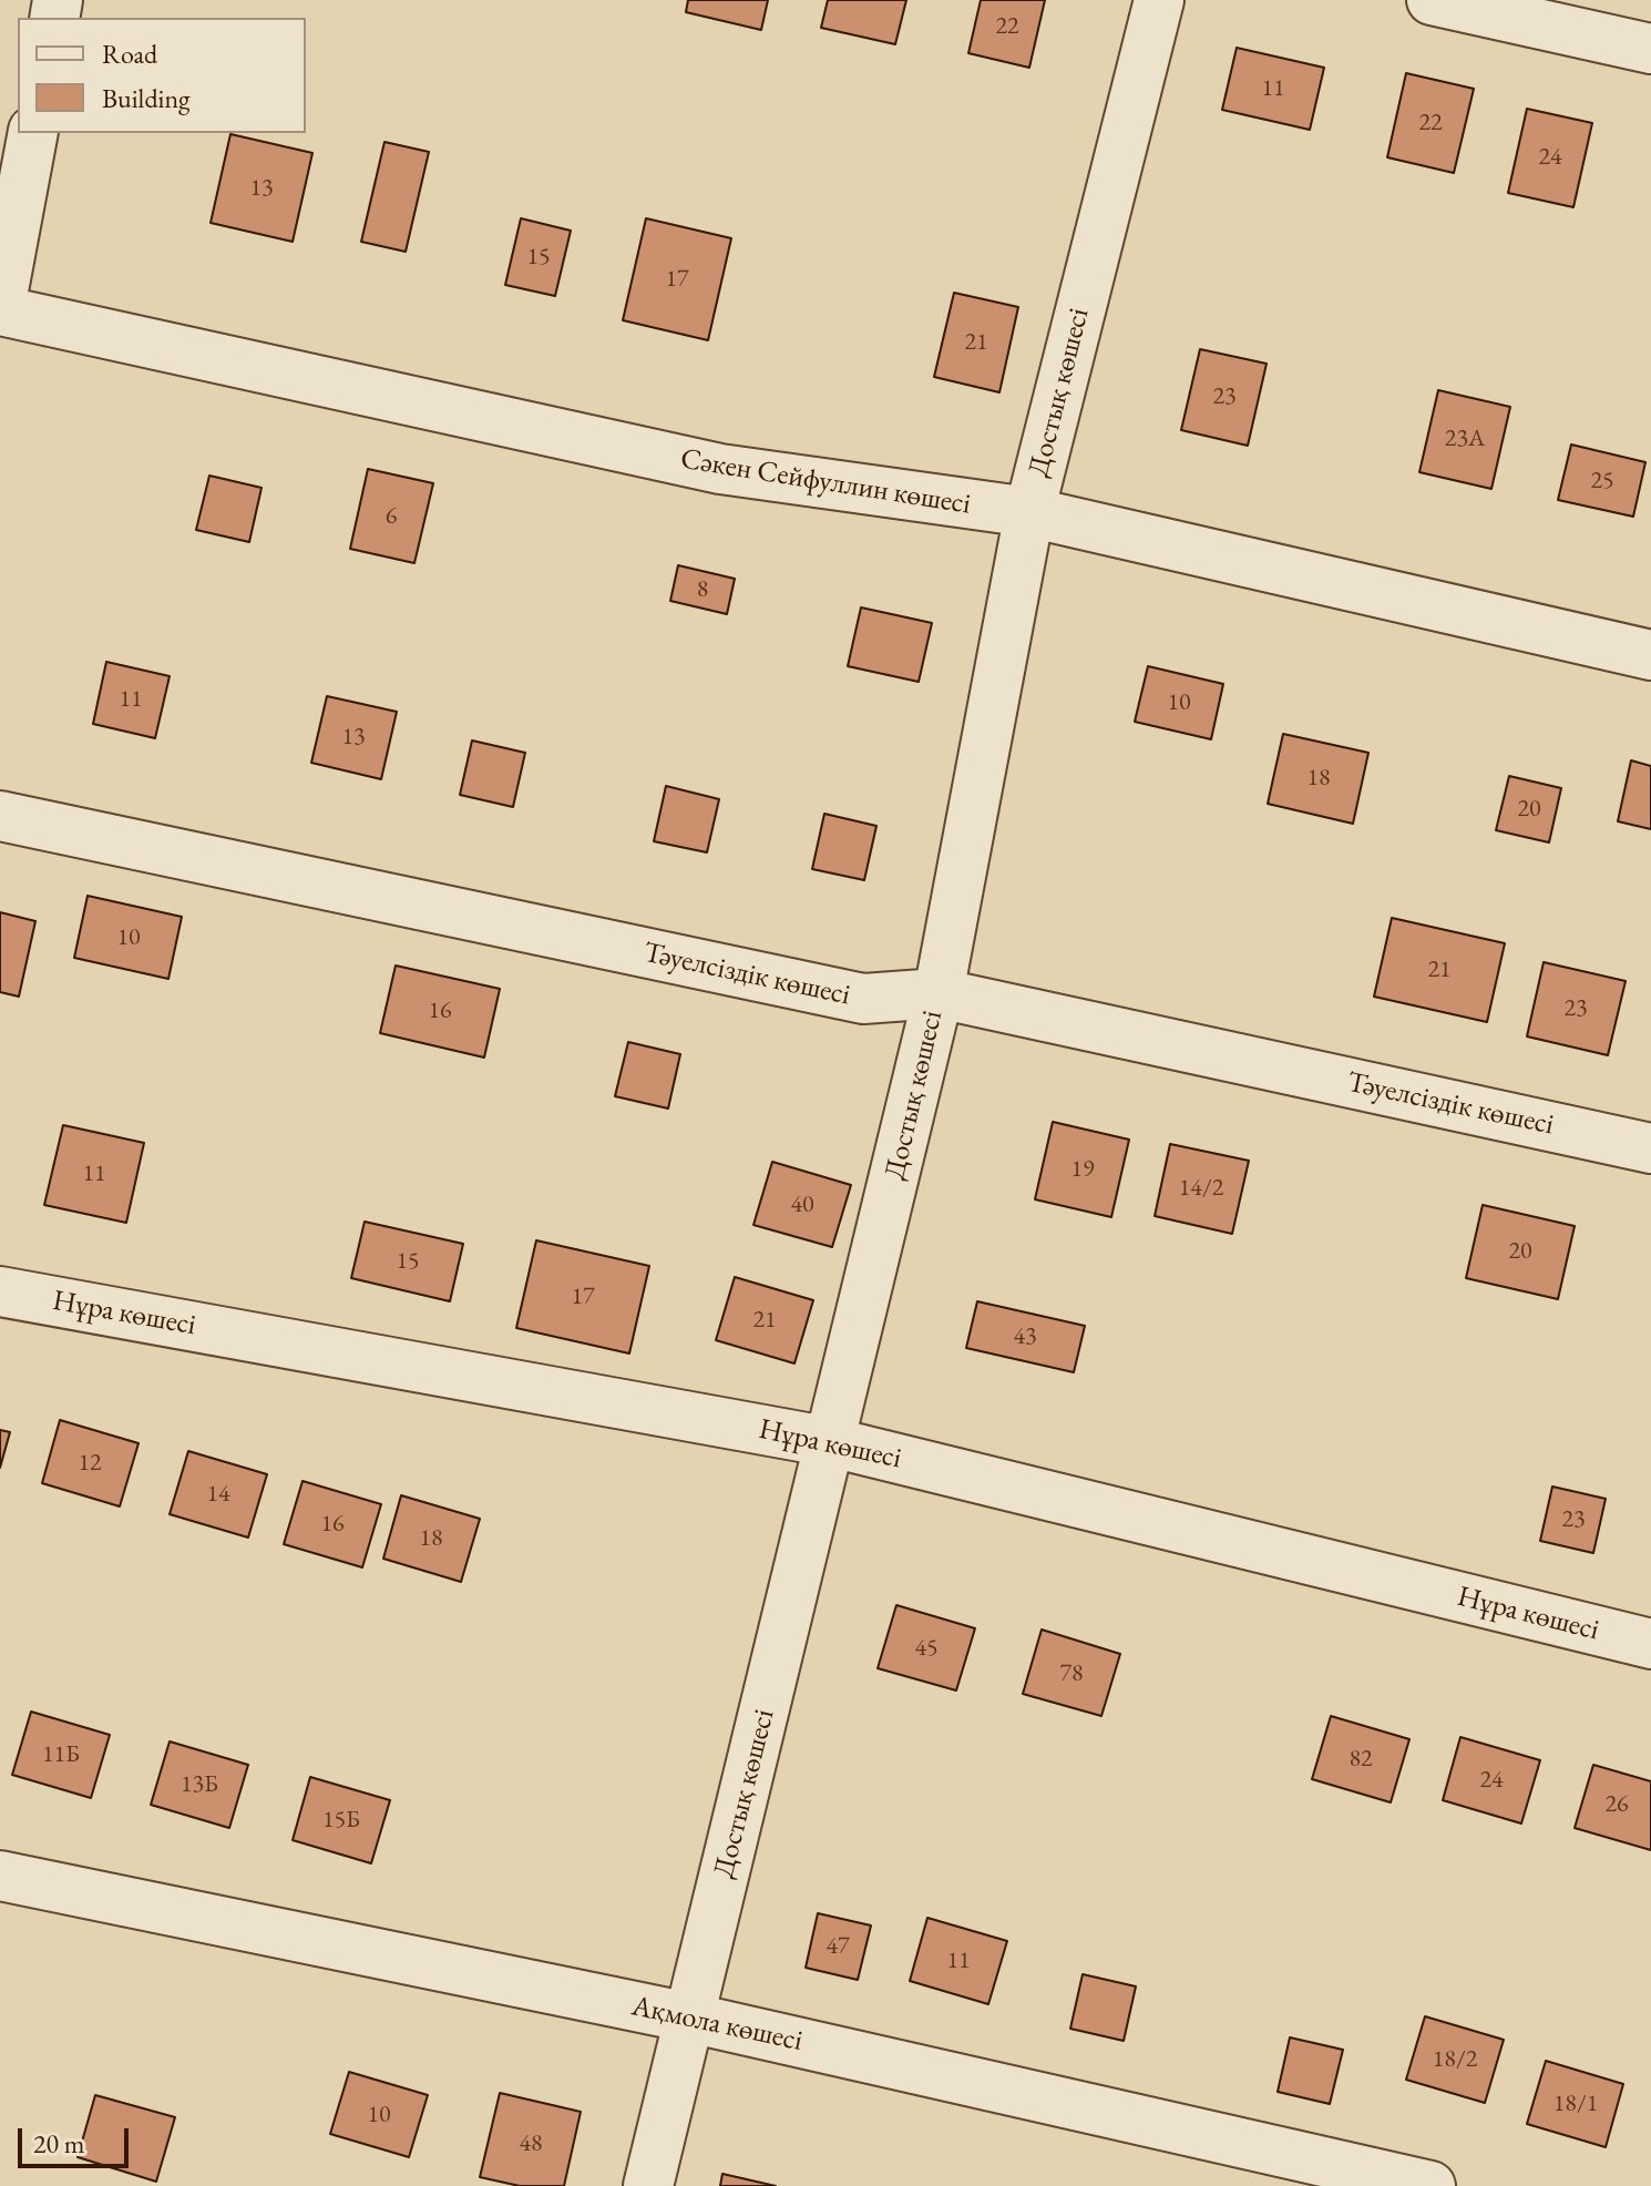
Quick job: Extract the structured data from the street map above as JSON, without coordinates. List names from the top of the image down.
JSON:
{
  "streets": {
    "street": [
      "Достық көшесі",
      "Сәкен Сейфуллин көшесі",
      "Тәуелсіздік көшесі",
      "Нұра көшесі",
      "Ақмола көшесі"
    ]
  },
  "crossings": [
    ["Достық көшесі", "Сәкен Сейфуллин көшесі"],
    ["Достық көшесі", "Тәуелсіздік көшесі"],
    ["Достық көшесі", "Нұра көшесі"],
    ["Достық көшесі", "Ақмола көшесі"]
  ],
  "house_numbers": [
    "22",
    "11",
    "22",
    "24",
    "13",
    "15",
    "17",
    "21",
    "23",
    "23А",
    "25",
    "6",
    "8",
    "11",
    "10",
    "13",
    "18",
    "20",
    "10",
    "21",
    "23",
    "16",
    "19",
    "11",
    "14/2",
    "40",
    "20",
    "15",
    "17",
    "21",
    "43",
    "12",
    "14",
    "23",
    "16",
    "18",
    "45",
    "78",
    "11Б",
    "82",
    "24",
    "13Б",
    "26",
    "15Б",
    "47",
    "11",
    "18/2",
    "18/1",
    "10",
    "48"
  ],
  "legend": ["Road", "Building"],
  "scale_bar": "20 m"
}
